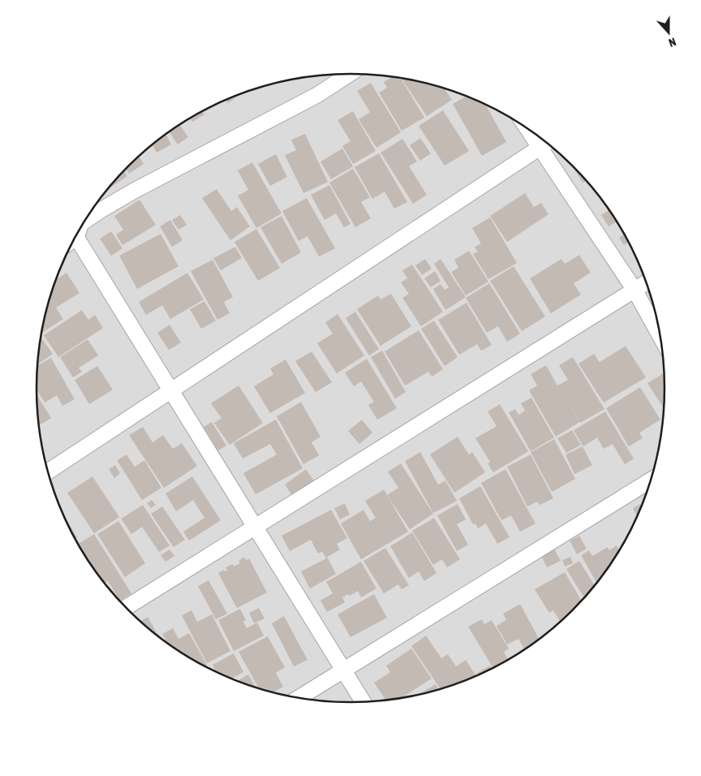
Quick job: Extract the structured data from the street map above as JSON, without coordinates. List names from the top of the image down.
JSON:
{
  "north": "bottom"
}
